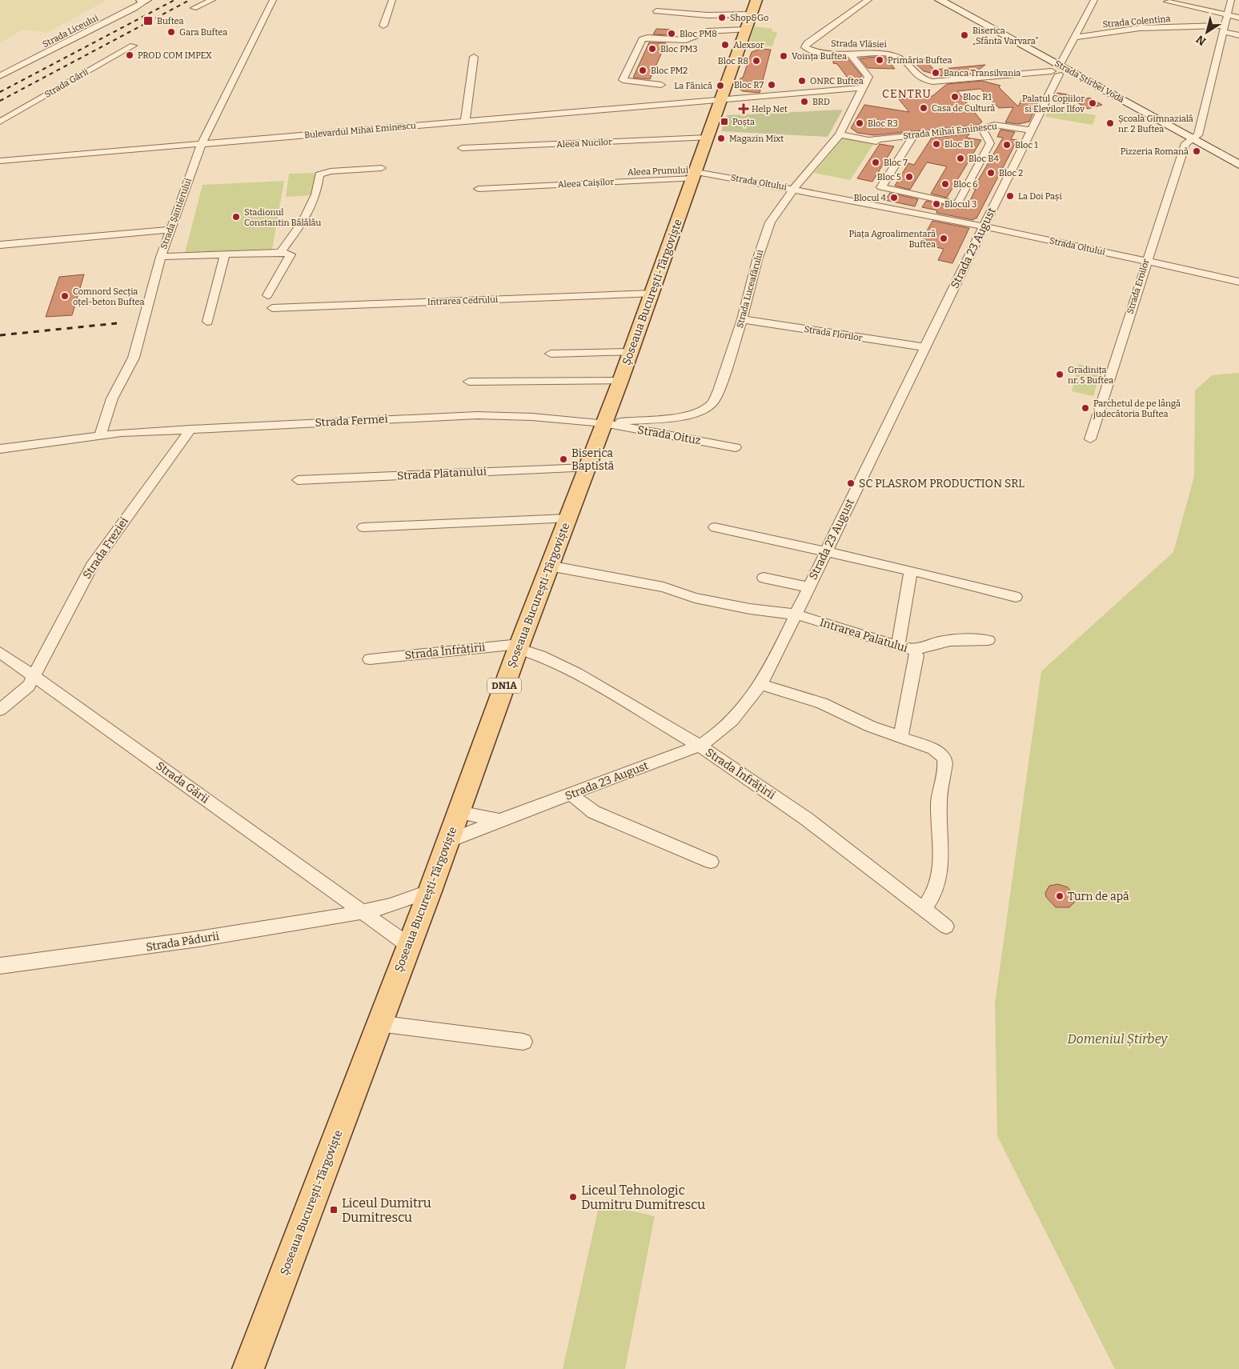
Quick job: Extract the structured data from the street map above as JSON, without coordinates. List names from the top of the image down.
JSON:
{
  "streets": {
    "main road": ["Șoseaua București-Târgoviște", "DN1A"],
    "street": [
      "Strada Colentina",
      "Strada Liceului",
      "Strada Vlăsiei",
      "Strada Știrbei Vodă",
      "Strada Gării",
      "Bulevardul Mihai Eminescu",
      "Strada Mihai Eminescu",
      "Aleea Nucilor",
      "Strada Oltului",
      "Aleea Caișilor",
      "Strada Șantierului",
      "Strada 23 August",
      "Strada Eroilor",
      "Strada Luceafărului",
      "Intrarea Cedrului",
      "Strada Florilor",
      "Strada Fermei",
      "Strada Oituz",
      "Strada Platanului",
      "Strada Freziei",
      "Intrarea Palatului",
      "Strada Înfrățirii",
      "Strada Pădurii"
    ]
  },
  "crossings": [
    ["Strada Colentina", "Strada 23 August"],
    ["Strada Colentina", "Strada Eroilor"],
    ["Strada Vlăsiei", "Strada Știrbei Vodă"],
    ["Strada Vlăsiei", "Strada 23 August"],
    ["Strada Știrbei Vodă", "Strada 23 August"],
    ["Strada Știrbei Vodă", "Strada Eroilor"],
    ["Strada Gării", "Șoseaua București-Târgoviște"],
    ["Strada Gării", "Strada Freziei"],
    ["Strada Gării", "Strada Pădurii"],
    ["Bulevardul Mihai Eminescu", "Strada Șantierului"],
    ["Bulevardul Mihai Eminescu", "Șoseaua București-Târgoviște"],
    ["Strada Mihai Eminescu", "Strada 23 August"],
    ["Aleea Nucilor", "Șoseaua București-Târgoviște"],
    ["Strada Oltului", "Aleea Caișilor"],
    ["Strada Oltului", "Strada 23 August"],
    ["Strada Oltului", "Strada Eroilor"],
    ["Strada Oltului", "Strada Luceafărului"],
    ["Strada Oltului", "Șoseaua București-Târgoviște"],
    ["Aleea Caișilor", "Șoseaua București-Târgoviște"],
    ["Strada Șantierului", "Strada Fermei"],
    ["Strada 23 August", "Șoseaua București-Târgoviște"],
    ["Strada 23 August", "Strada Florilor"],
    ["Strada 23 August", "Intrarea Palatului"],
    ["Strada 23 August", "Strada Înfrățirii"],
    ["Strada Luceafărului", "Șoseaua București-Târgoviște"],
    ["Strada Luceafărului", "Strada Florilor"],
    ["Strada Luceafărului", "Strada Fermei"],
    ["Strada Luceafărului", "Strada Oituz"],
    ["Șoseaua București-Târgoviște", "Intrarea Cedrului"],
    ["Șoseaua București-Târgoviște", "Strada Fermei"],
    ["Șoseaua București-Târgoviște", "Strada Oituz"],
    ["Șoseaua București-Târgoviște", "Strada Platanului"],
    ["Șoseaua București-Târgoviște", "Intrarea Palatului"],
    ["Șoseaua București-Târgoviște", "Strada Înfrățirii"],
    ["Șoseaua București-Târgoviște", "Strada Pădurii"],
    ["Strada Fermei", "Strada Oituz"],
    ["Strada Fermei", "Strada Freziei"]
  ],
  "districts": ["CENTRU"],
  "parks": ["Domeniul Știrbey"],
  "places": {
    "other": [
      "Shop&Go",
      "Gara Buftea",
      "Bloc PM8",
      "Biserica „Sfânta Varvara\"",
      "Alexsor",
      "Bloc PM3",
      "PROD COM IMPEX",
      "Voința Buftea",
      "Primăria Buftea",
      "Bloc R8",
      "Bloc PM2",
      "Banca Transilvania",
      "ONRC Buftea",
      "Bloc R7",
      "La Fănică",
      "Bloc R1",
      "BRD",
      "Palatul Copiilor si Elevilor Ilfov",
      "Casa de Cultură",
      "Bloc R3",
      "Școala Gimnazială nr. 2 Buftea",
      "Magazin Mixt",
      "Bloc B1",
      "Bloc 1",
      "Pizzeria Romană",
      "Bloc B4",
      "Bloc 7",
      "Bloc 2",
      "Bloc 5",
      "Bloc 6",
      "La Doi Pași",
      "Blocul 4",
      "Blocul 3",
      "Stadionul Constantin Bălălău",
      "Piața Agroalimentară Buftea",
      "Comnord Secția oțel-beton Buftea",
      "Gradinița nr. 5 Buftea",
      "Parchetul de pe lângă judecătoria Buftea",
      "Biserica Baptistă",
      "SC PLASROM PRODUCTION SRL",
      "Turn de apă",
      "Liceul Tehnologic Dumitru Dumitrescu"
    ],
    "transit": ["Buftea", "Poșta", "Liceul Dumitru Dumitrescu"],
    "health": ["Help Net"]
  },
  "north": "bottom left"
}
